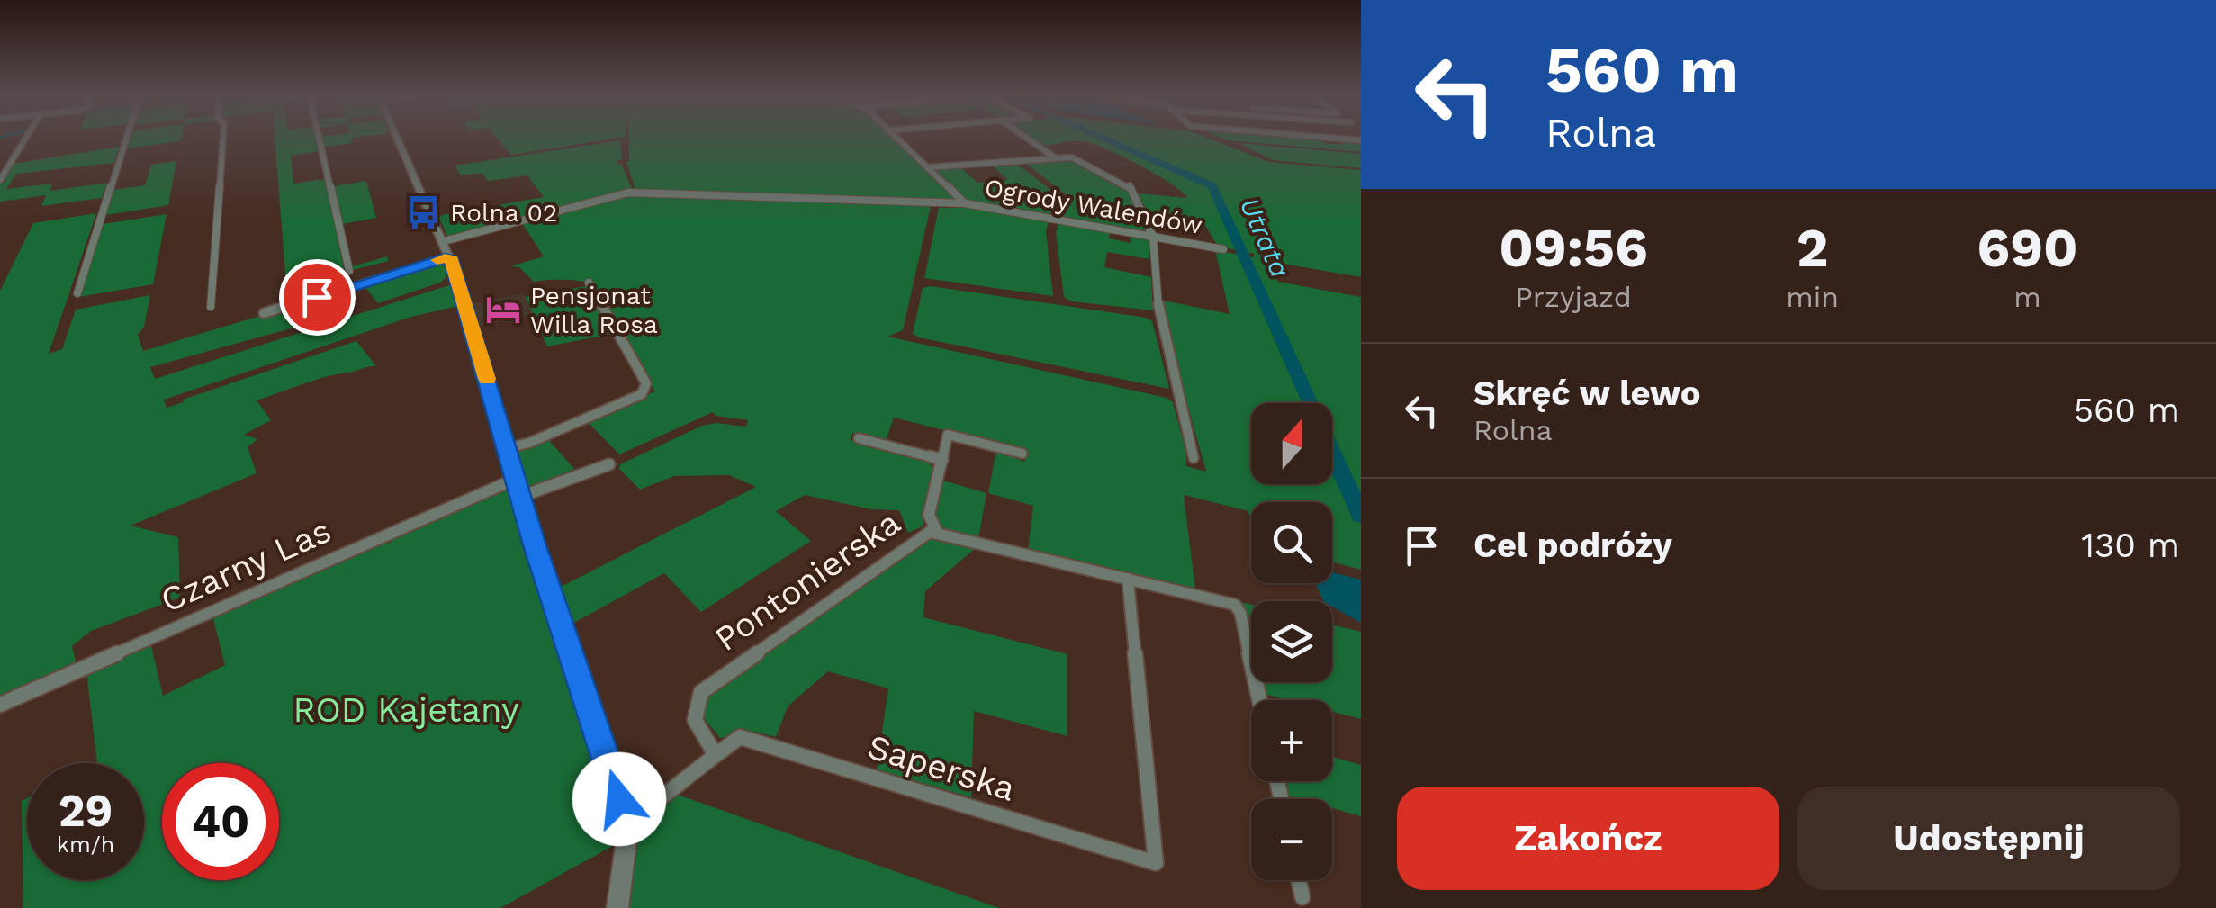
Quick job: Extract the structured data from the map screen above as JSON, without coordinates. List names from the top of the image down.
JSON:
{
  "streets": {
    "street": [
      "Ogrody Walendów",
      "Czarny Las",
      "Pontonierska",
      "Saperska"
    ]
  },
  "crossings": [
    ["Pontonierska", "Saperska"]
  ],
  "water": ["Utrata"],
  "parks": ["ROD Kajetany"],
  "places": {
    "bus stop": ["Rolna 02"],
    "hotel": ["Pensjonat Willa Rosa"]
  },
  "north": "top",
  "page": {
    "turn": ["560 m", "Rolna"],
    "eta": [
      "09:56",
      "Przyjazd",
      "2",
      "min",
      "690",
      "m"
    ],
    "list": [
      {
        "name": "Skręć w lewo",
        "note": "Rolna",
        "value": "560 m"
      },
      {
        "name": "Cel podróży",
        "value": "130 m"
      }
    ],
    "map_buttons": ["+", "−"],
    "speed": "29 km/h",
    "limit": "40",
    "buttons": ["Zakończ", "Udostępnij"]
  }
}
